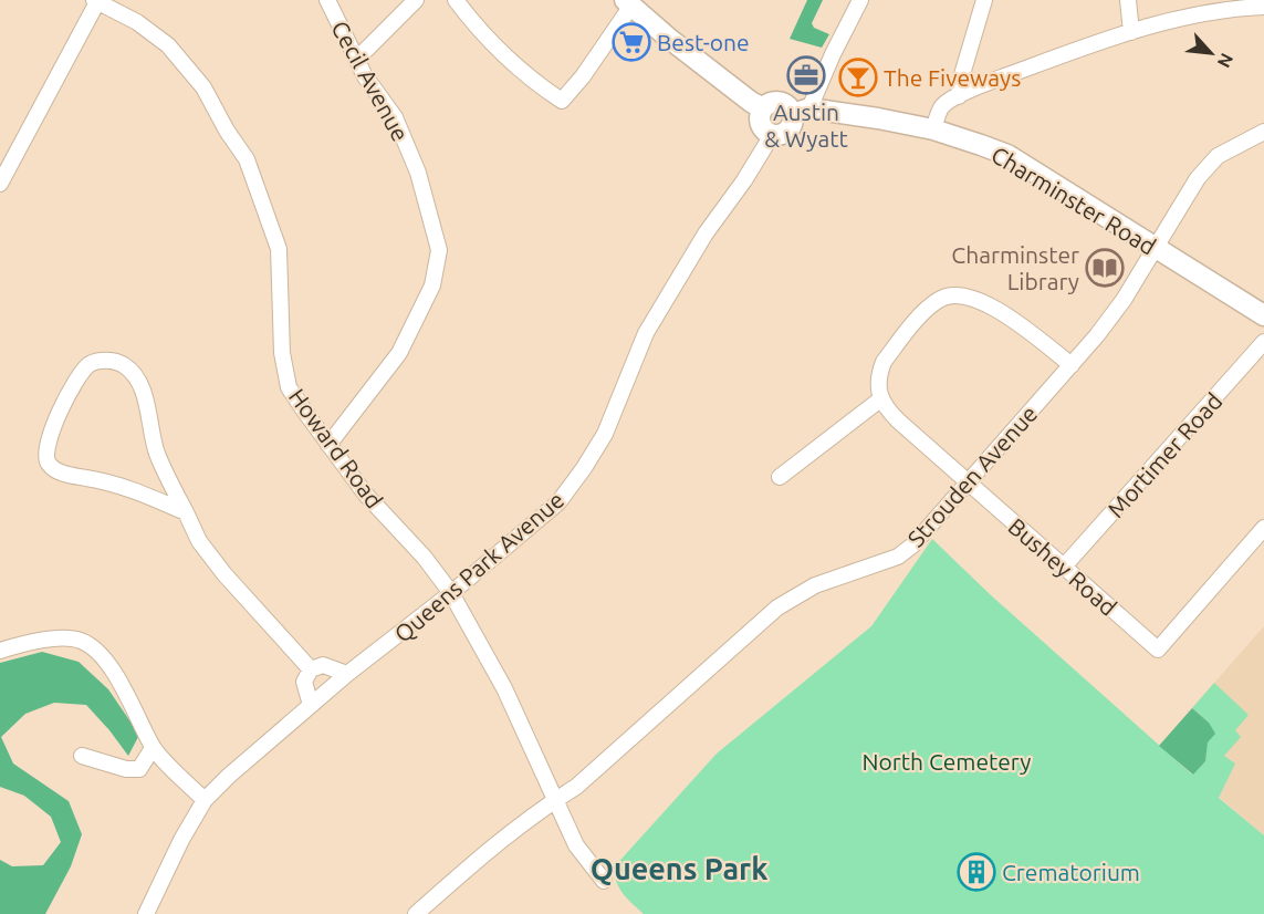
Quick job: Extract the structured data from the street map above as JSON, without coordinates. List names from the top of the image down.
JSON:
{
  "streets": {
    "main road": ["Charminster Road"],
    "street": [
      "Cecil Avenue",
      "Howard Road",
      "Mortimer Road",
      "Strouden Avenue",
      "Queens Park Avenue",
      "Bushey Road"
    ]
  },
  "crossings": [
    ["Cecil Avenue", "Howard Road"],
    ["Charminster Road", "Strouden Avenue"],
    ["Charminster Road", "Queens Park Avenue"],
    ["Howard Road", "Strouden Avenue"],
    ["Howard Road", "Queens Park Avenue"],
    ["Mortimer Road", "Bushey Road"],
    ["Strouden Avenue", "Bushey Road"]
  ],
  "districts": ["Queens Park"],
  "parks": ["North Cemetery"],
  "places": {
    "supermarket": ["Best-one"],
    "office": ["Austin & Wyatt"],
    "bar": ["The Fiveways"],
    "library": ["Charminster Library"],
    "building": ["Crematorium"]
  },
  "north": "bottom right"
}
